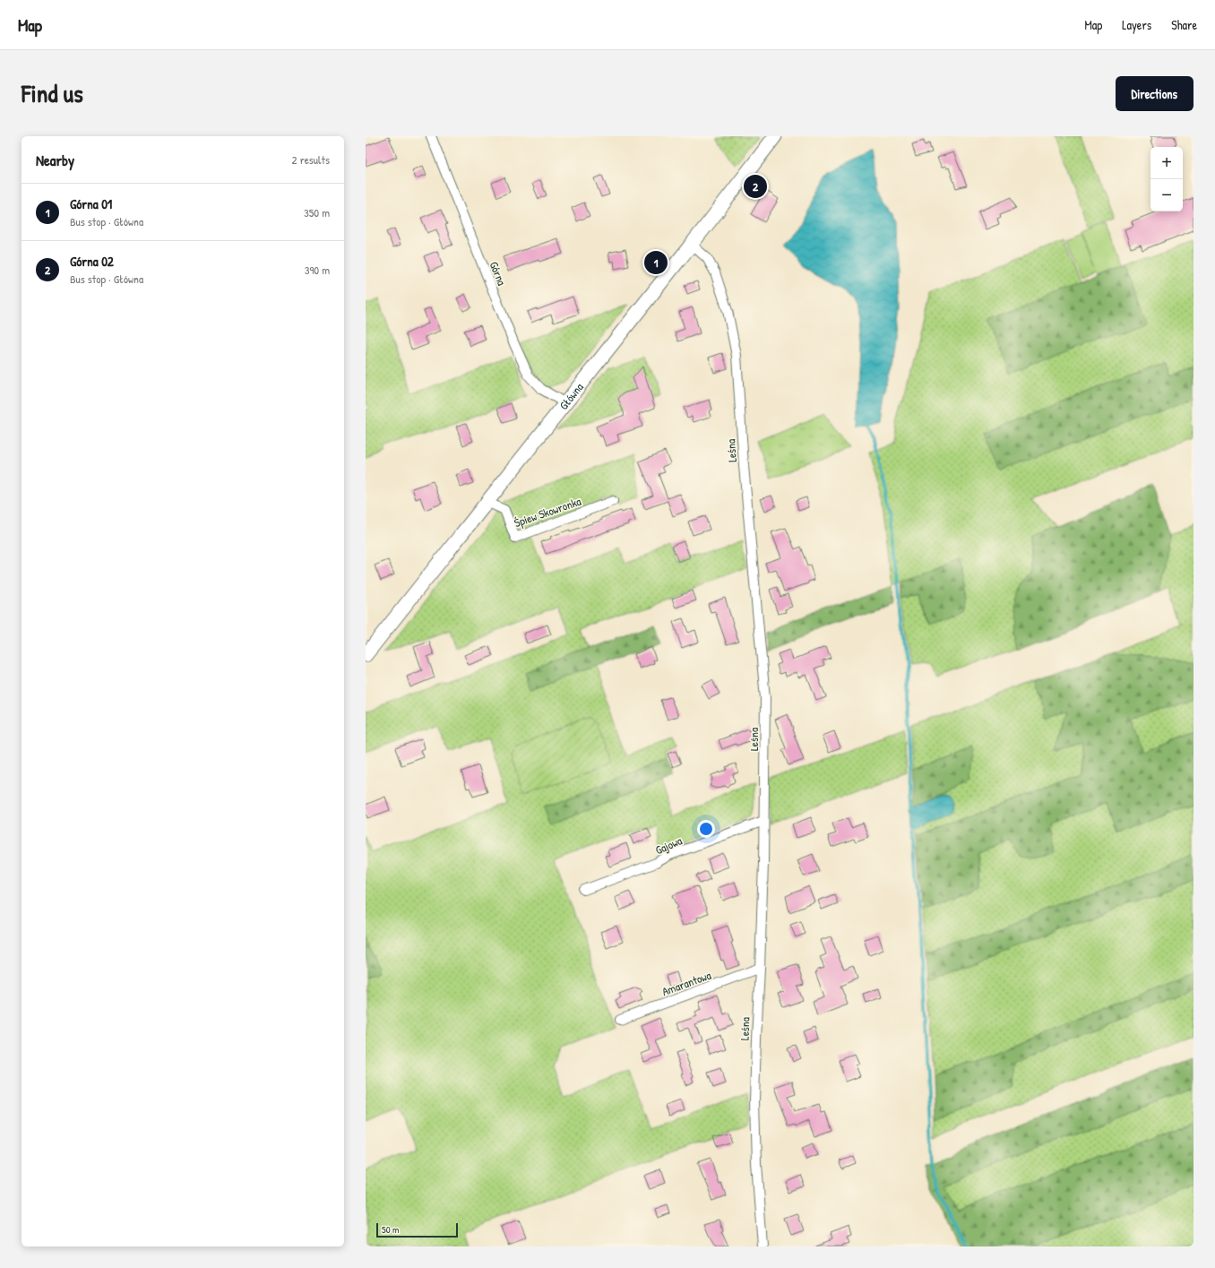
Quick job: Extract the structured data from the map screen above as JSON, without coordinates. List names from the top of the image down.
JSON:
{
  "streets": {
    "main road": ["Główna"],
    "street": [
      "Górna",
      "Leśna",
      "Śpiew Skowronka",
      "Gajowa",
      "Amarantowa"
    ]
  },
  "crossings": [
    ["Górna", "Główna"],
    ["Główna", "Leśna"],
    ["Główna", "Śpiew Skowronka"],
    ["Leśna", "Gajowa"],
    ["Leśna", "Amarantowa"]
  ],
  "scale_bar": "50 m",
  "page": {
    "header": "Map",
    "nav": ["Map", "Layers", "Share"],
    "title": "Find us",
    "buttons": "Directions",
    "heading": ["Nearby", "2 results"],
    "map_buttons": ["+", "−"],
    "pins": ["2", "1"],
    "list": [
      {
        "mark": "1",
        "name": "Górna 01",
        "note": "Bus stop · Główna",
        "value": "350 m"
      },
      {
        "mark": "2",
        "name": "Górna 02",
        "note": "Bus stop · Główna",
        "value": "390 m"
      }
    ],
    "scale": "50 m"
  }
}
